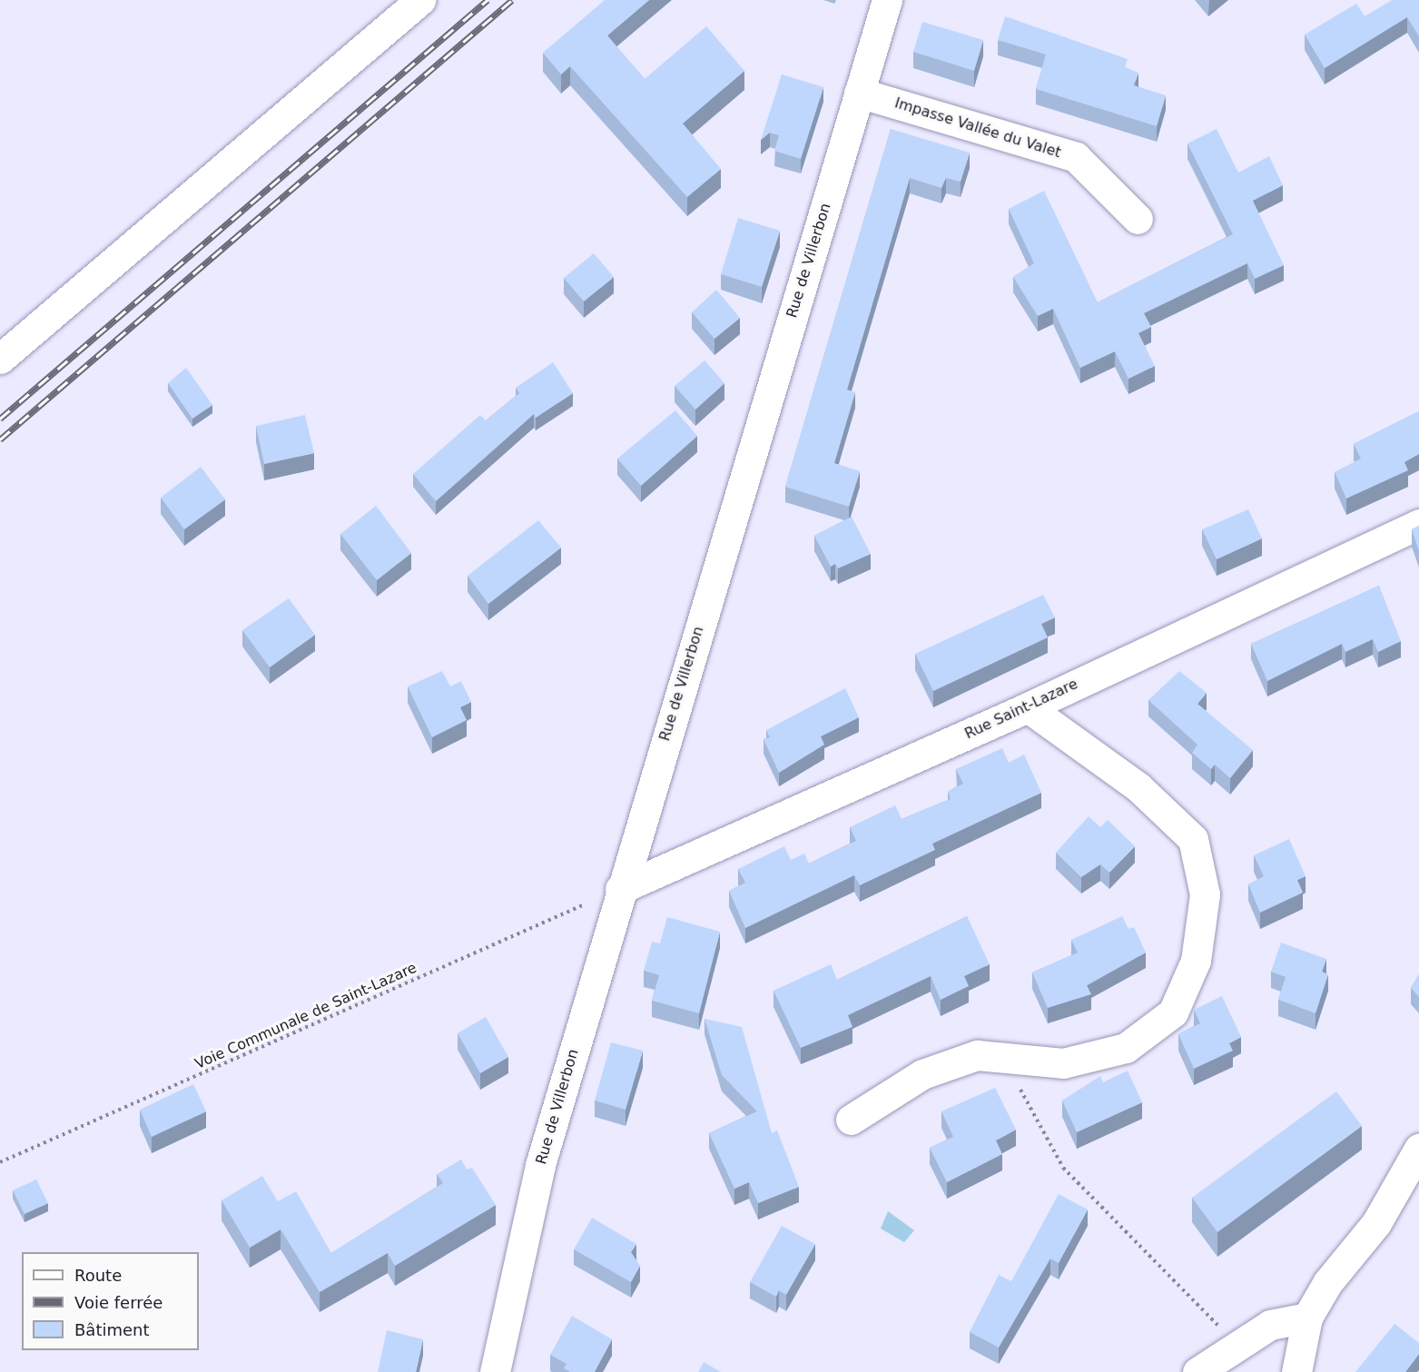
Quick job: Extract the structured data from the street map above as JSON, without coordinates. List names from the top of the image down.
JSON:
{
  "streets": {
    "street": ["Impasse Vallée du Valet", "Rue de Villerbon", "Rue Saint-Lazare"],
    "path": ["Voie Communale de Saint-Lazare"]
  },
  "crossings": [
    ["Impasse Vallée du Valet", "Rue de Villerbon"],
    ["Rue de Villerbon", "Rue Saint-Lazare"],
    ["Rue de Villerbon", "Voie Communale de Saint-Lazare"],
    ["Rue Saint-Lazare", "Voie Communale de Saint-Lazare"]
  ],
  "legend": ["Route", "Voie ferrée", "Bâtiment"]
}
